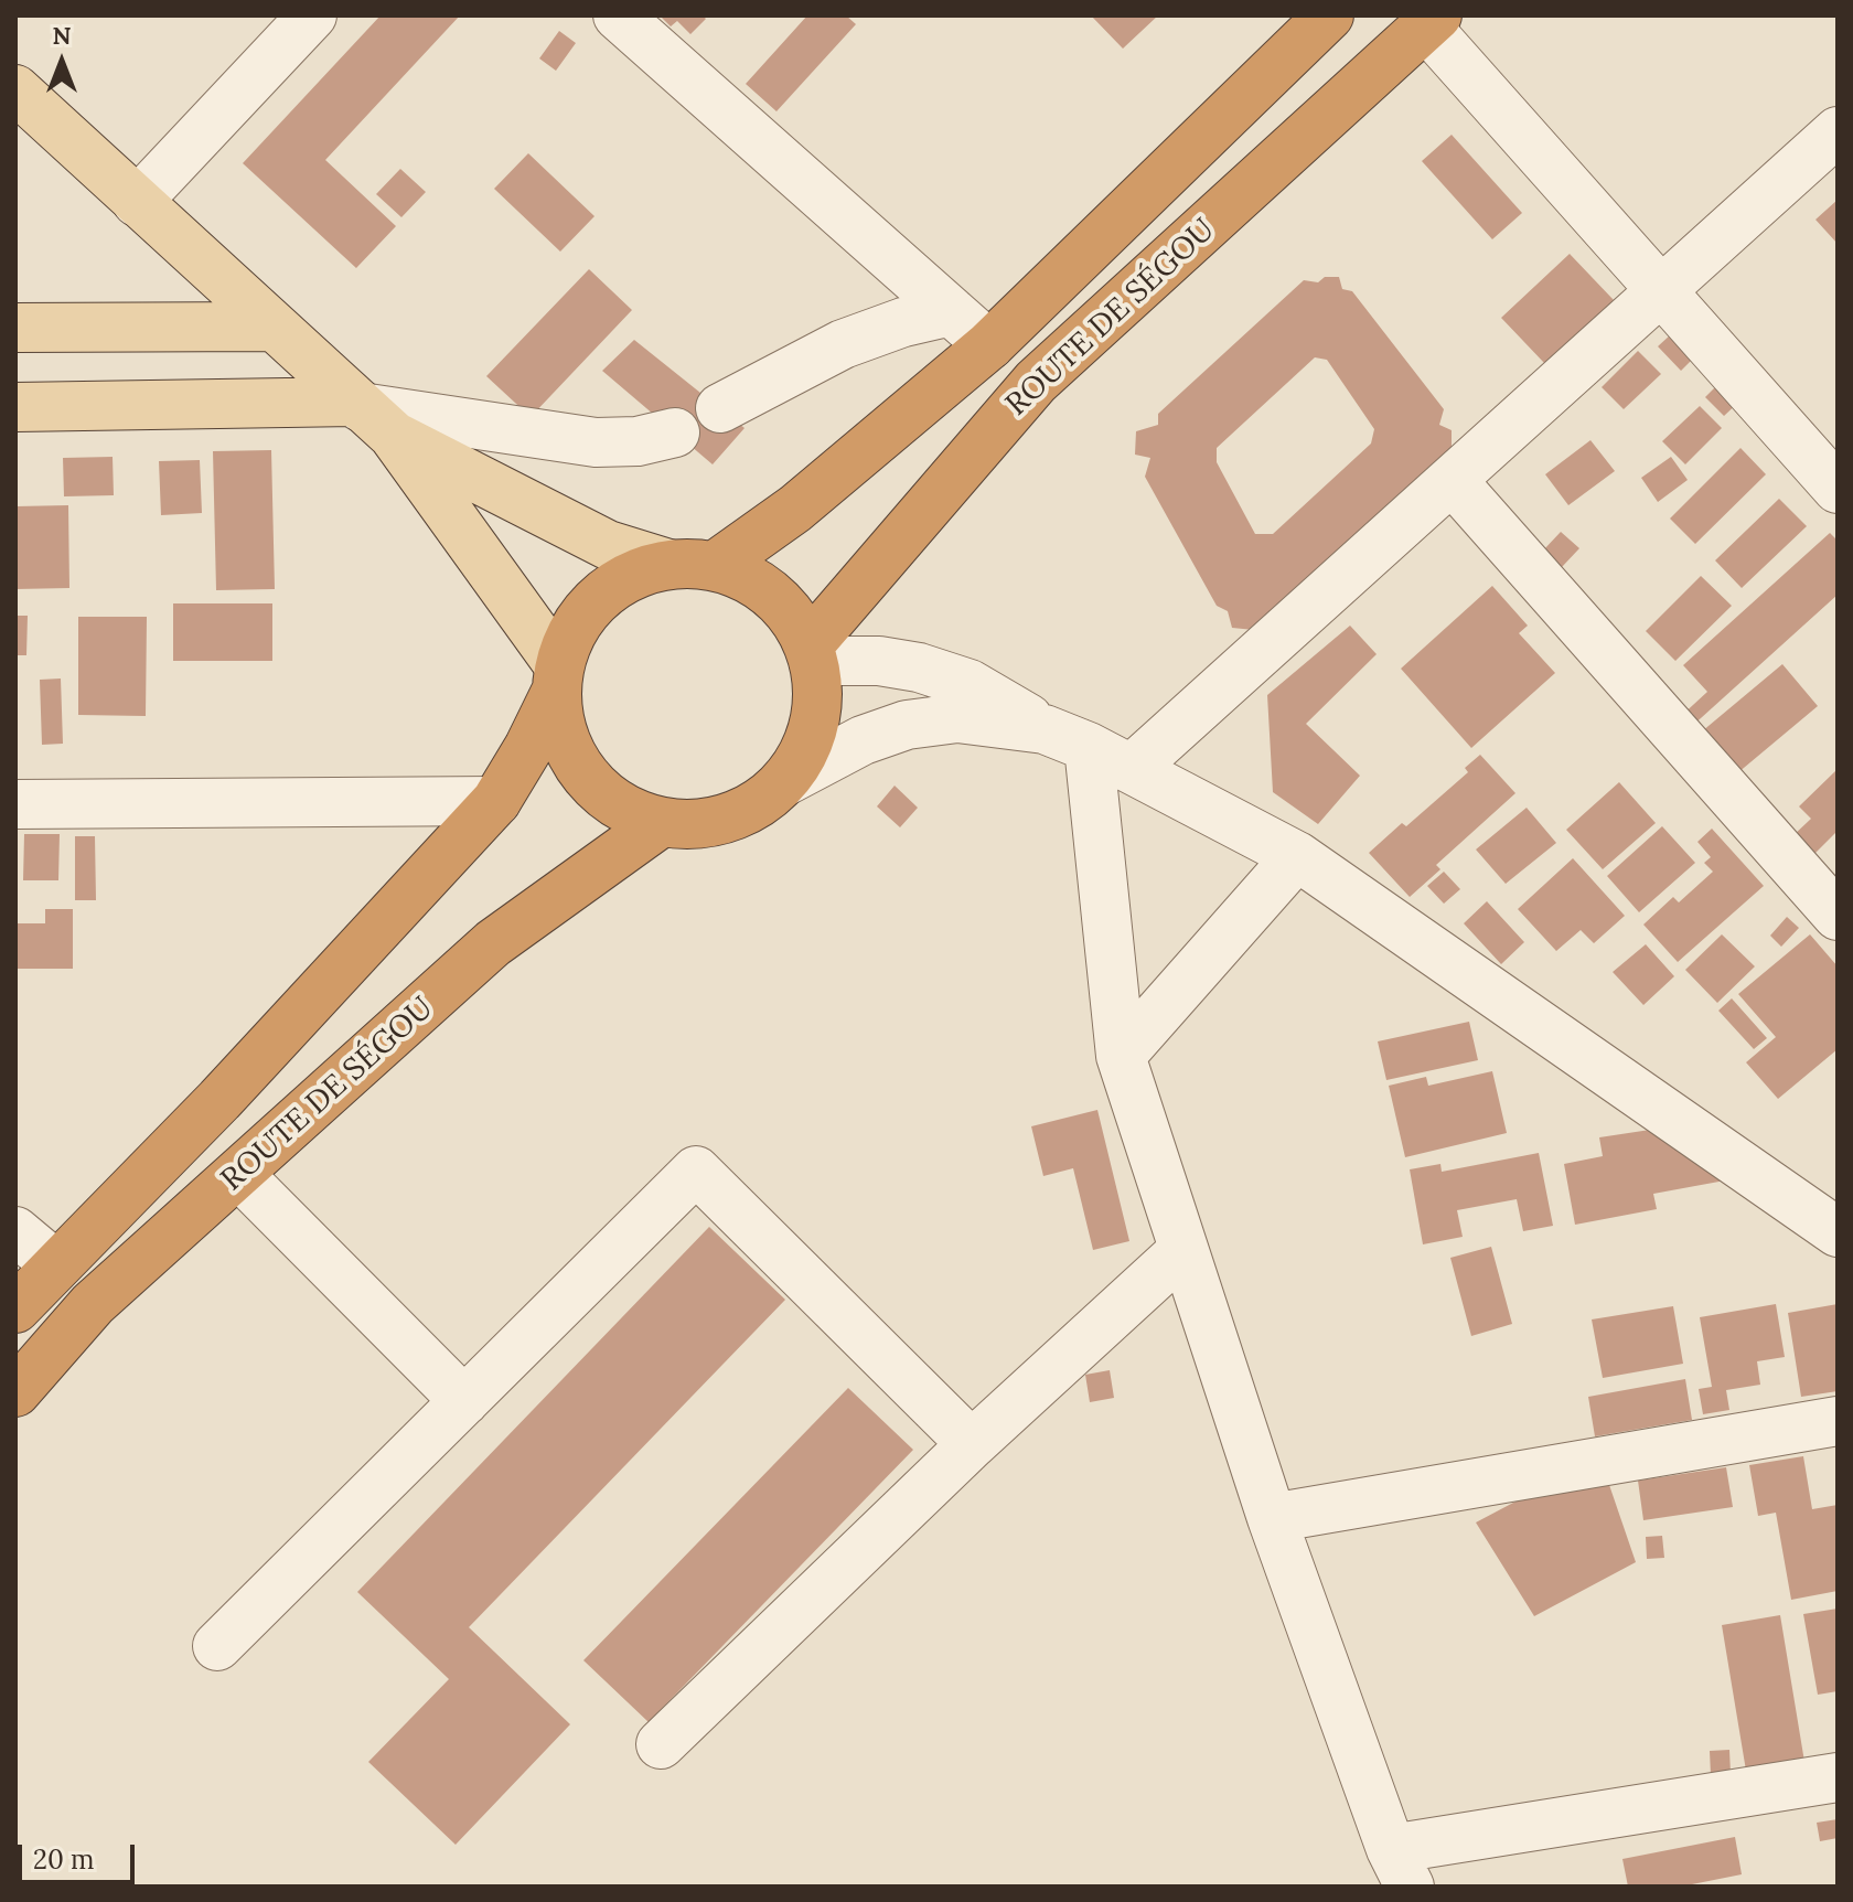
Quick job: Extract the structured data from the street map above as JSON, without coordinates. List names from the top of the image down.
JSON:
{
  "streets": {
    "highway": ["ROUTE DE SÉGOU"]
  },
  "scale_bar": "20 m",
  "north": "top"
}
